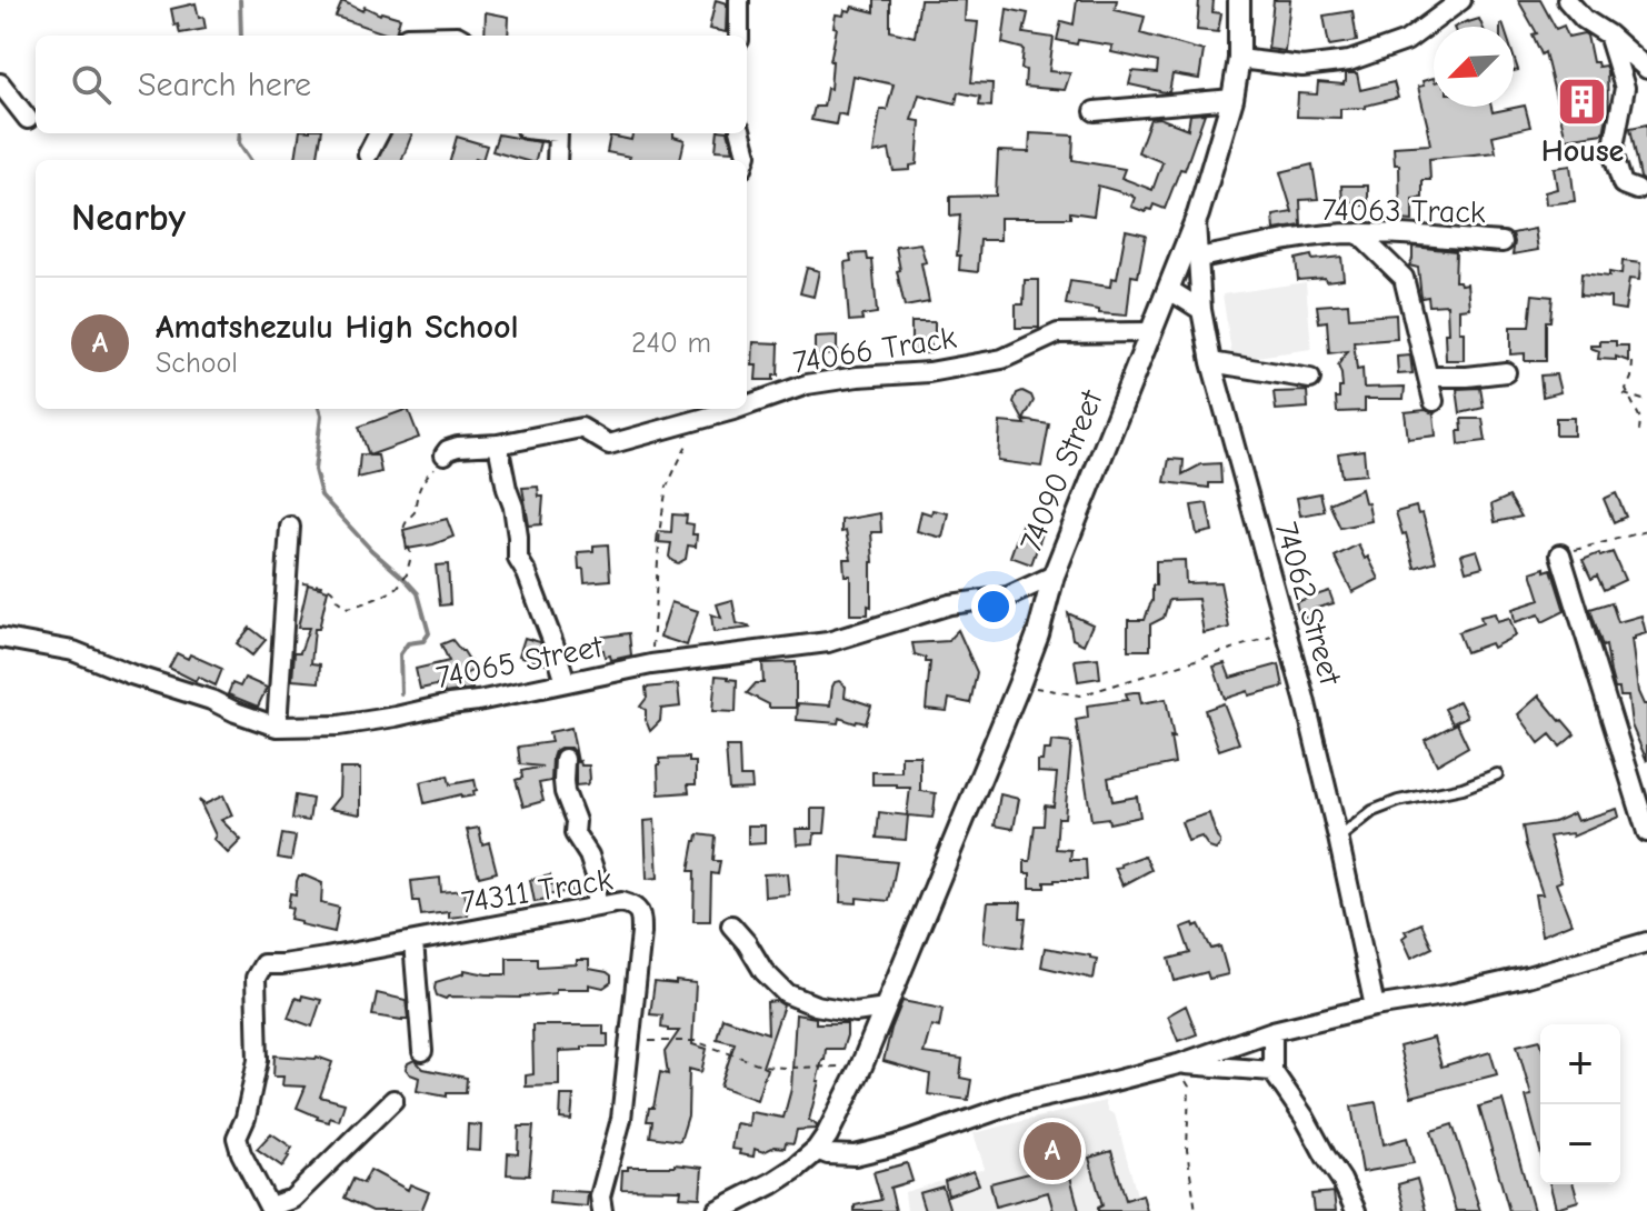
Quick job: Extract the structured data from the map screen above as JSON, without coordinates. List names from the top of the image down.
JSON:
{
  "streets": {
    "street": [
      "74063 Track",
      "74066 Track",
      "74090 Street",
      "74062 Street",
      "74065 Street",
      "74311 Track"
    ]
  },
  "crossings": [
    ["74063 Track", "74062 Street"],
    ["74066 Track", "74090 Street"],
    ["74090 Street", "74062 Street"],
    ["74090 Street", "74065 Street"]
  ],
  "places": {
    "building": ["House"]
  },
  "north": "bottom left",
  "page": {
    "search": "Search here",
    "heading": "Nearby",
    "list": [
      {
        "mark": "A",
        "name": "Amatshezulu High School",
        "note": "School",
        "value": "240 m"
      }
    ],
    "map_buttons": ["+", "−"],
    "pins": "A"
  }
}
